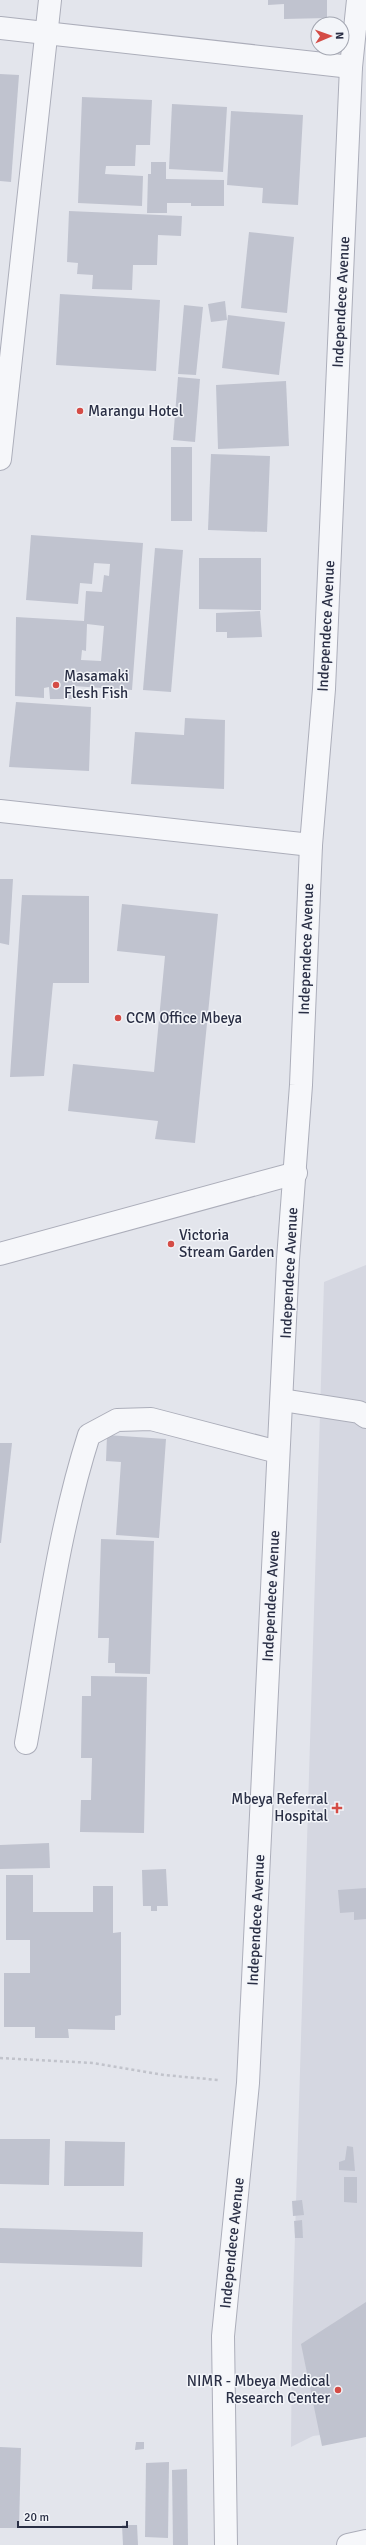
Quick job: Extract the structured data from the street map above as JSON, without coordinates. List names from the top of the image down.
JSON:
{
  "streets": {
    "street": ["Independece Avenue"]
  },
  "places": {
    "other": [
      "Marangu Hotel",
      "Masamaki Flesh Fish",
      "CCM Office Mbeya",
      "Victoria Stream Garden",
      "NIMR - Mbeya Medical Research Center"
    ],
    "health": ["Mbeya Referral Hospital"]
  },
  "scale_bar": "20 m",
  "north": "right"
}
